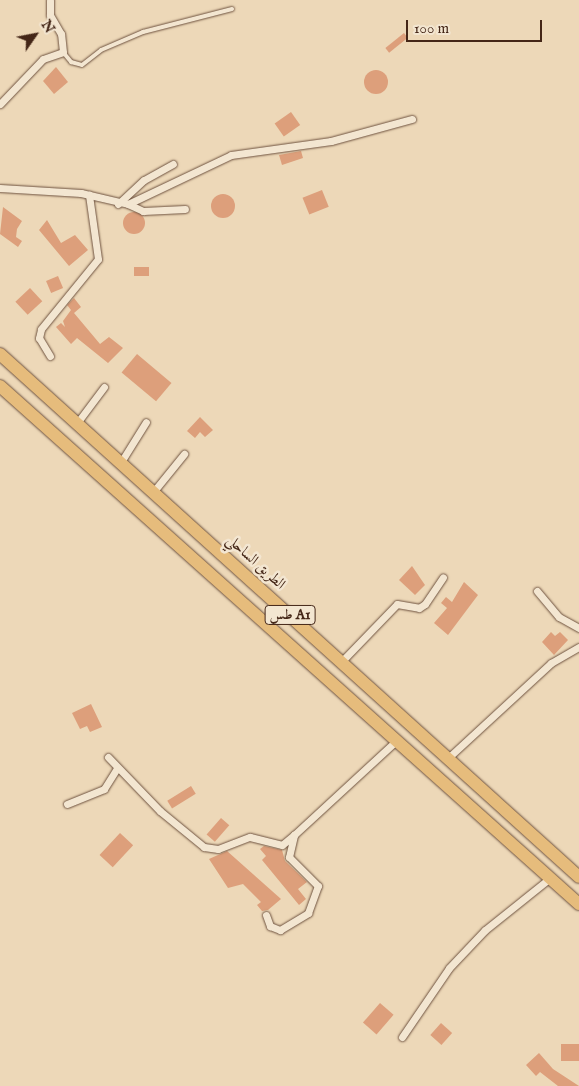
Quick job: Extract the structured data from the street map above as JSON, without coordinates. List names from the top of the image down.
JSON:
{
  "streets": {
    "highway": ["الطريق الساحلي", "طس A1"]
  },
  "scale_bar": "100 m",
  "north": "top right"
}
